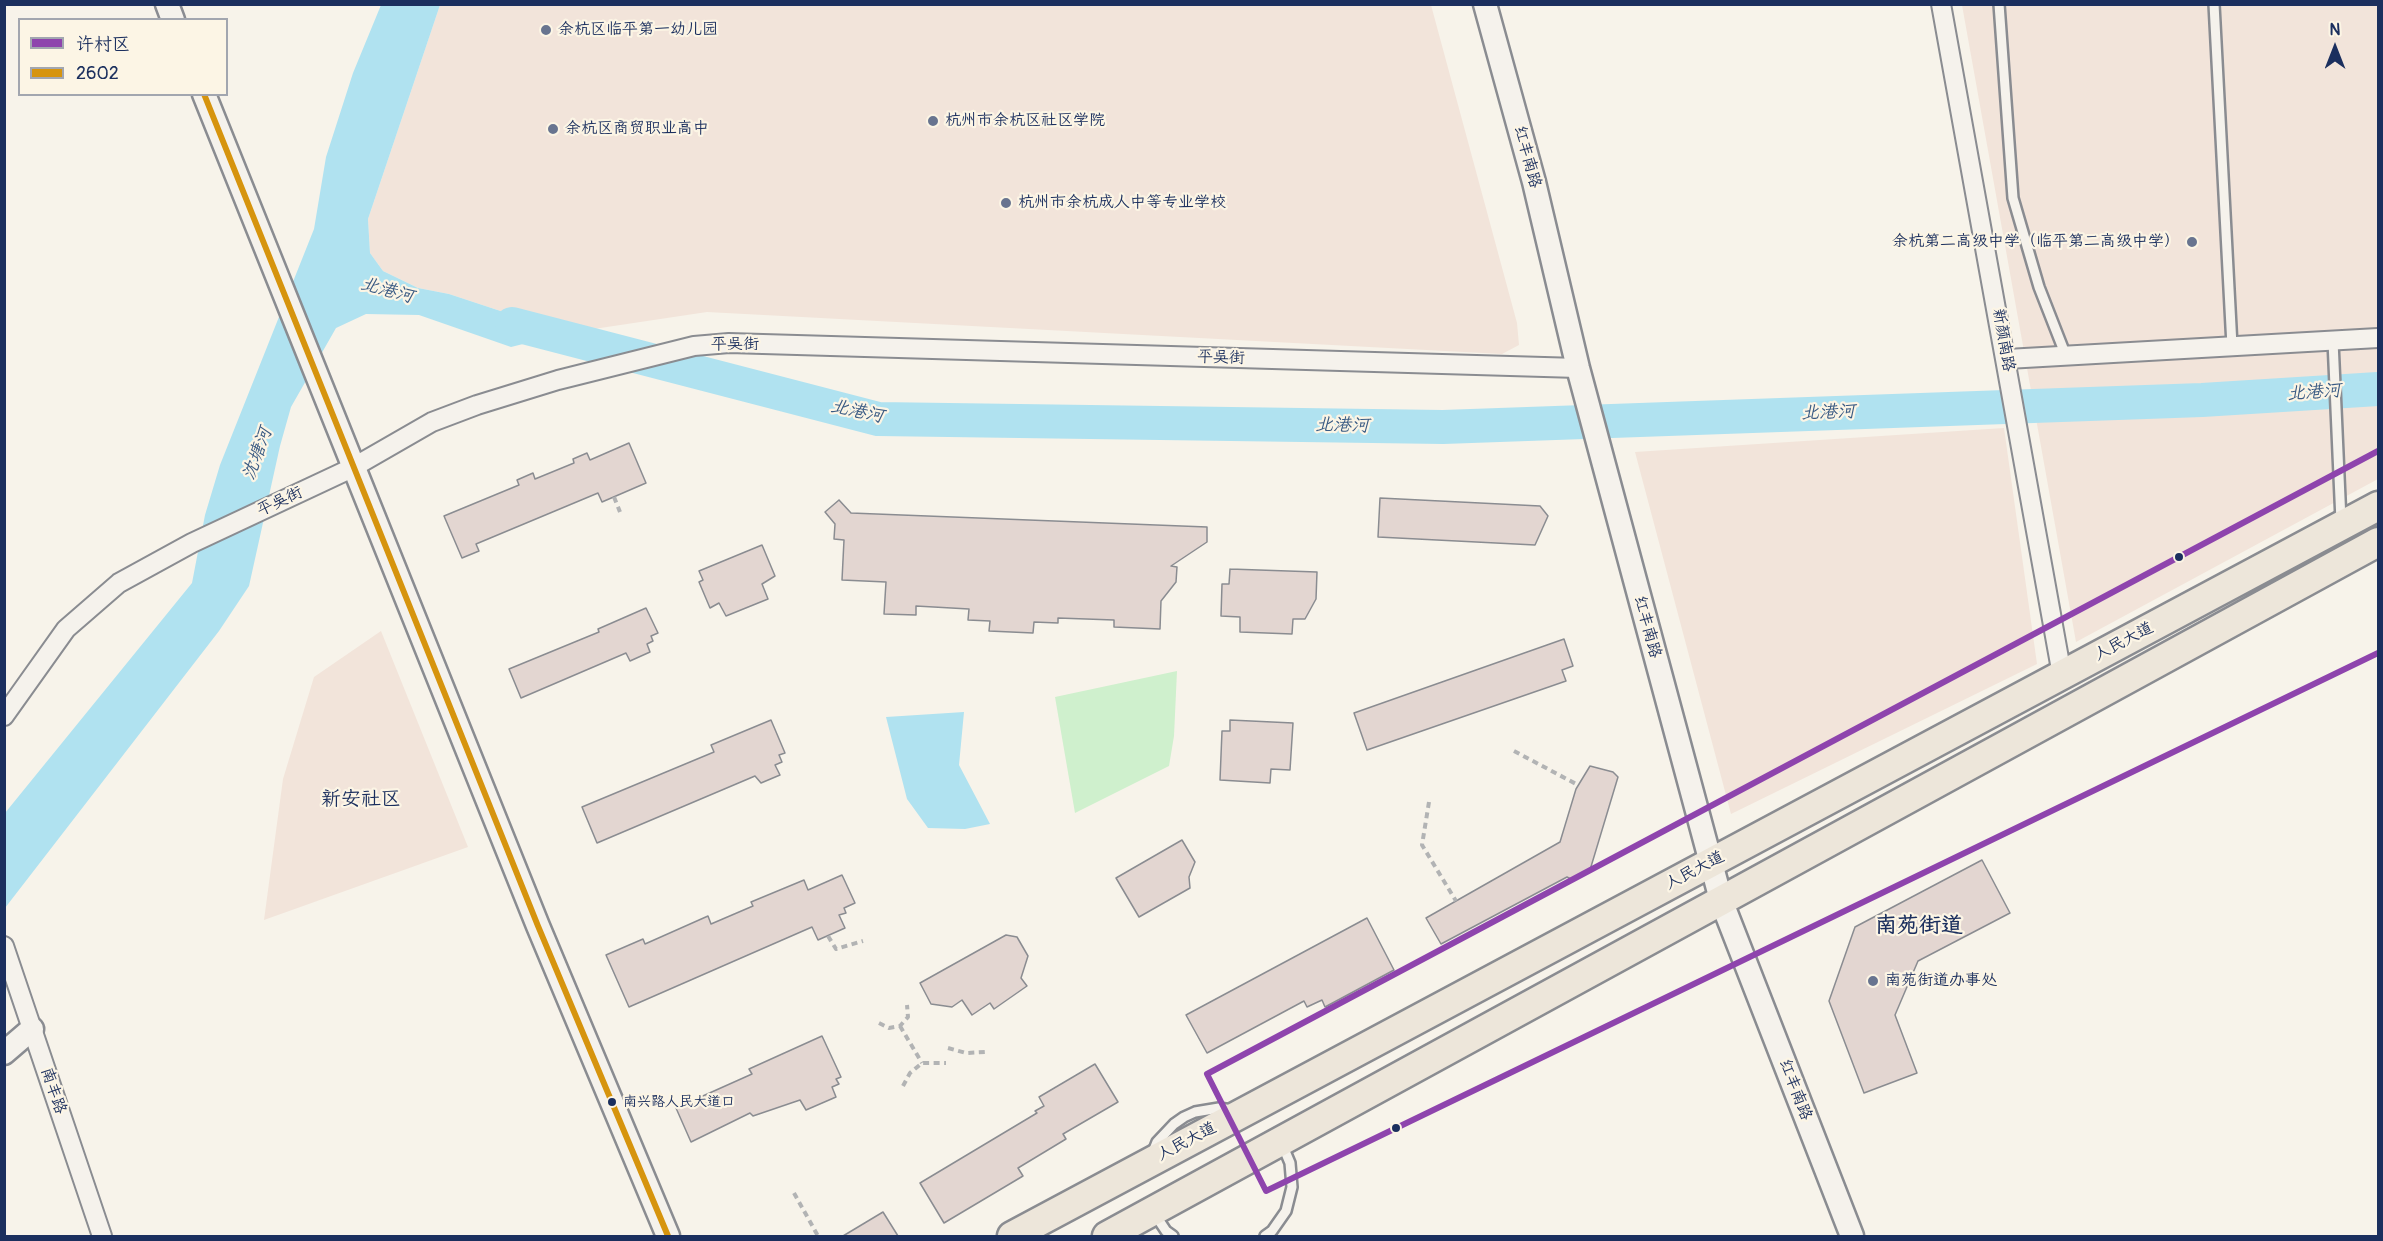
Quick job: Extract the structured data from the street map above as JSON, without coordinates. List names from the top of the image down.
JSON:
{
  "streets": {
    "main road": ["人民大道"],
    "street": [
      "红丰南路",
      "新颜南路",
      "平吴街",
      "南丰路"
    ]
  },
  "crossings": [
    ["红丰南路", "平吴街"],
    ["红丰南路", "人民大道"],
    ["新颜南路", "人民大道"]
  ],
  "districts": ["新安社区", "南苑街道"],
  "water": ["北港河", "沈塘河"],
  "places": [
    "余杭区临平第一幼儿园",
    "杭州市余杭区社区学院",
    "余杭区商贸职业高中",
    "杭州市余杭成人中等专业学校",
    "余杭第二高级中学（临平第二高级中学）",
    "南苑街道办事处",
    "南兴路人民大道口"
  ],
  "lines": ["transit line 2602", "transit line 许村区"],
  "legend": ["许村区", "2602"],
  "north": "top"
}
